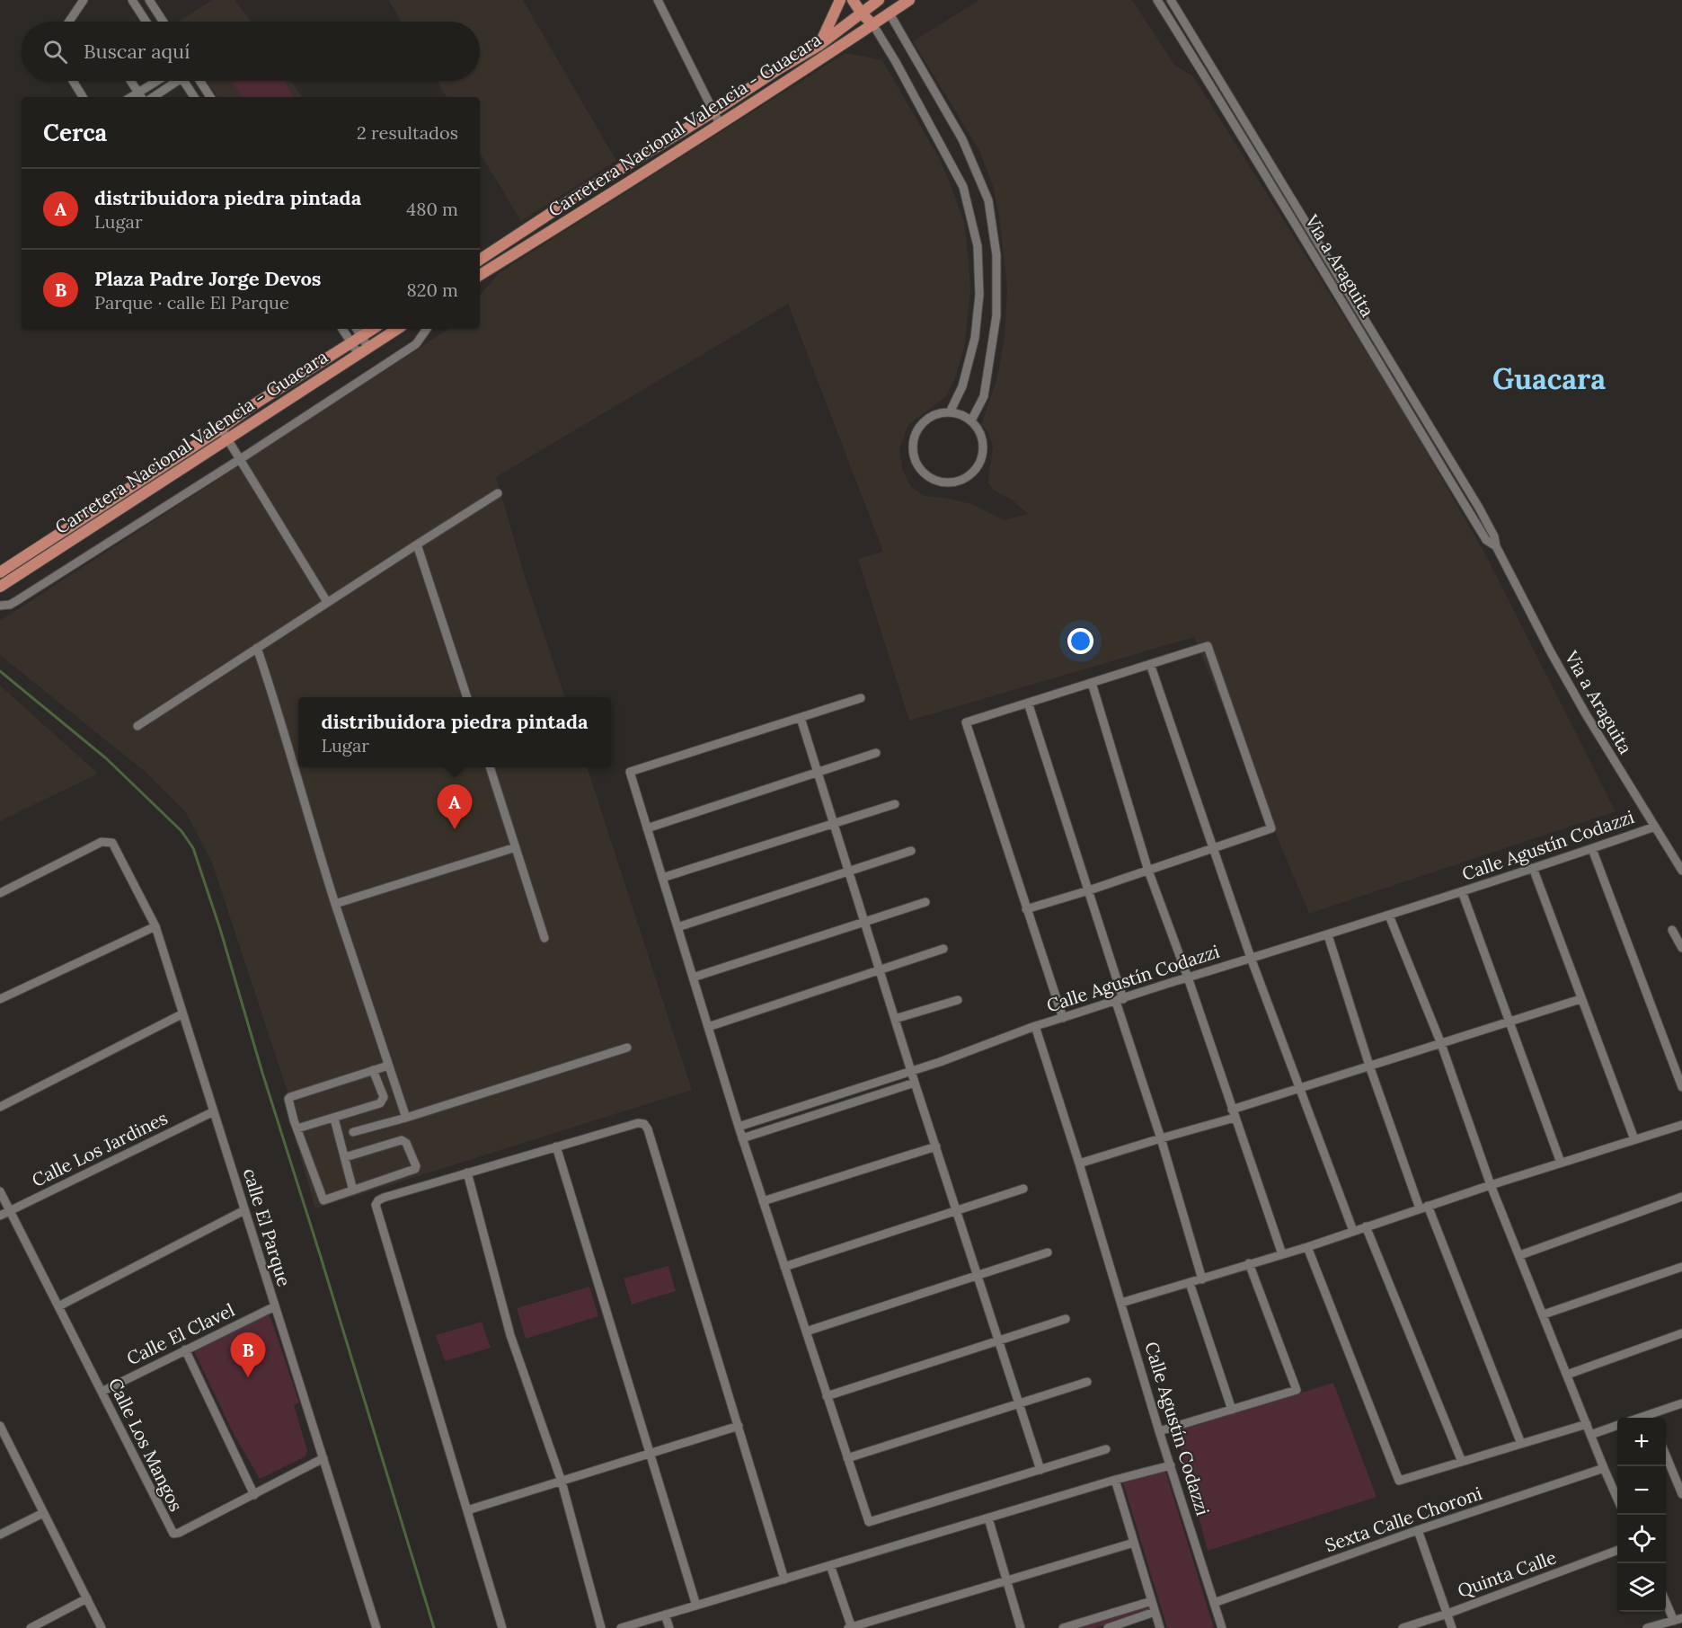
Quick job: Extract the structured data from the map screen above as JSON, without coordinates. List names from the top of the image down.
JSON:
{
  "streets": {
    "main road": ["Carretera Nacional Valencia - Guacara"],
    "street": [
      "Via a Araguita",
      "Calle Agustín Codazzi",
      "Calle Los Jardines",
      "calle El Parque",
      "Calle El Clavel",
      "Calle Los Mangos",
      "Sexta Calle Choroni",
      "Quinta Calle"
    ]
  },
  "crossings": [
    ["Via a Araguita", "Calle Agustín Codazzi"],
    ["Calle Agustín Codazzi", "Sexta Calle Choroni"],
    ["Calle Los Jardines", "calle El Parque"],
    ["Calle Los Jardines", "Calle Los Mangos"],
    ["calle El Parque", "Calle El Clavel"],
    ["calle El Parque", "Calle Los Mangos"],
    ["Calle El Clavel", "Calle Los Mangos"]
  ],
  "districts": ["Guacara"],
  "page": {
    "search": "Buscar aquí",
    "heading": ["Cerca", "2 resultados"],
    "list": [
      {
        "mark": "A",
        "name": "distribuidora piedra pintada",
        "note": "Lugar",
        "value": "480 m"
      },
      {
        "mark": "B",
        "name": "Plaza Padre Jorge Devos",
        "note": "Parque · calle El Parque",
        "value": "820 m"
      }
    ],
    "popup": ["distribuidora piedra pintada", "Lugar"],
    "pins": ["A", "B"],
    "map_buttons": ["+", "−"]
  }
}
